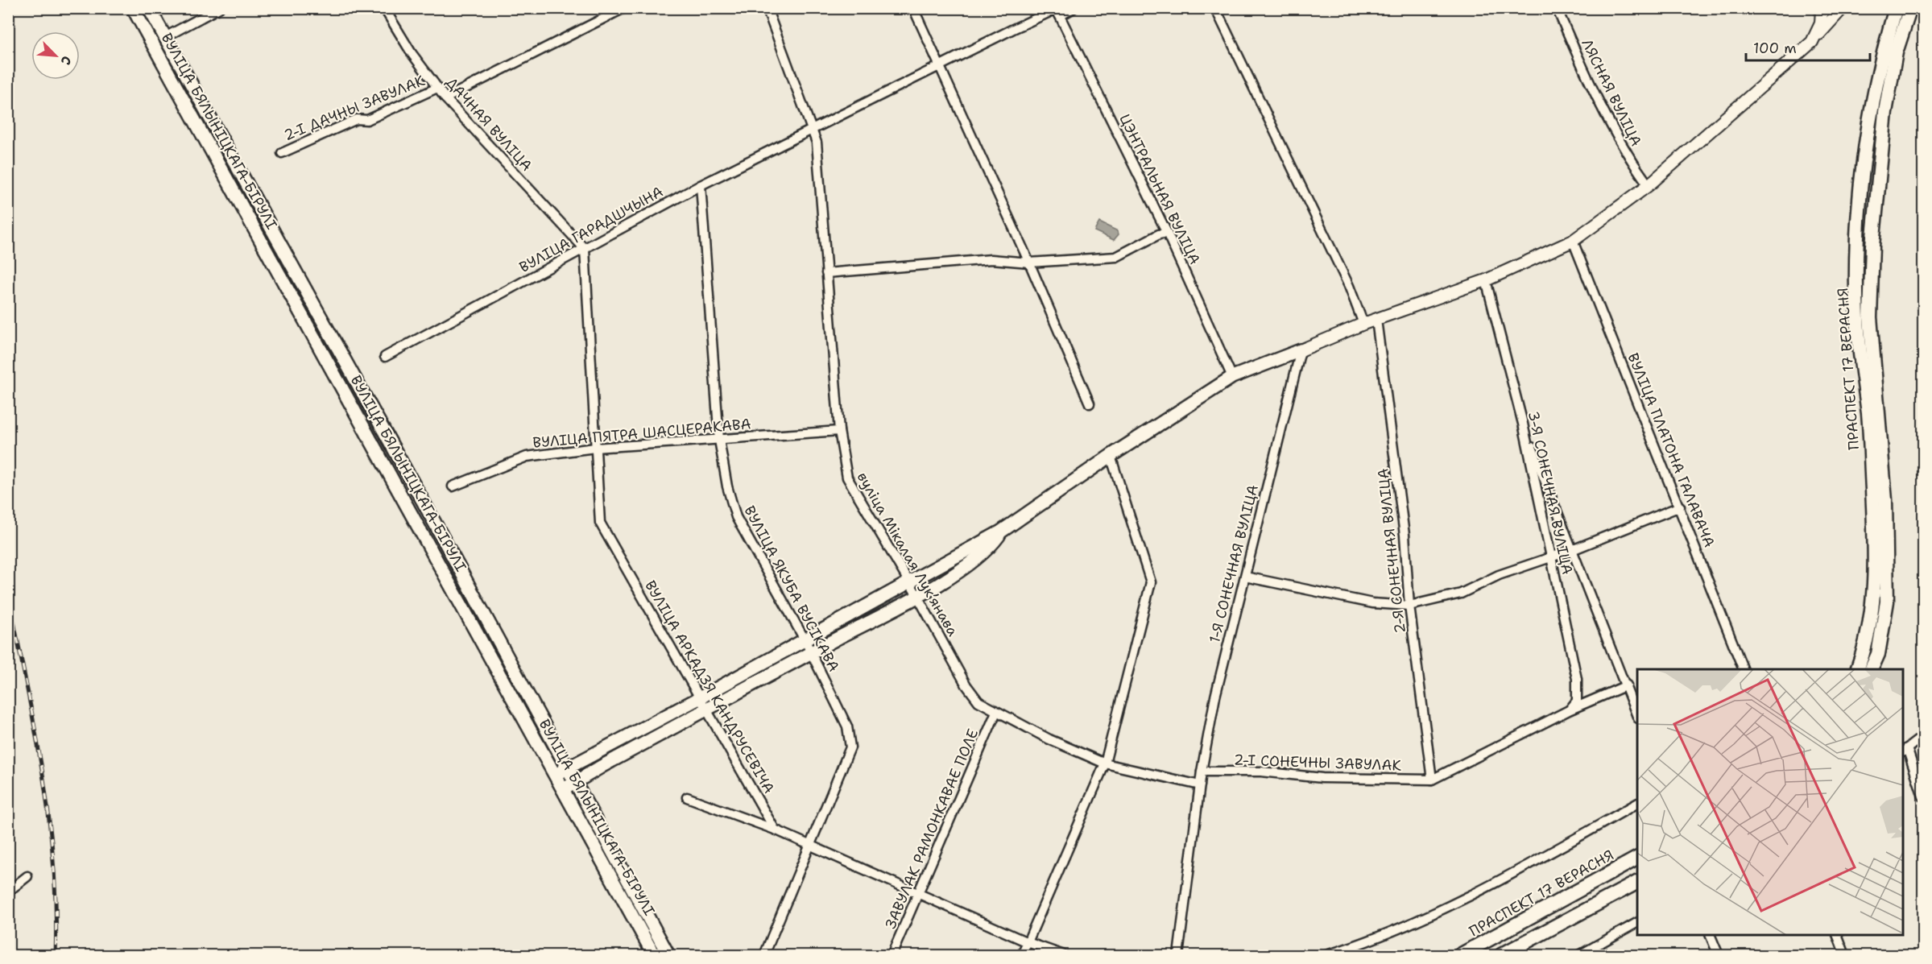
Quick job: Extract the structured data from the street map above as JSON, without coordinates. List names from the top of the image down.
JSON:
{
  "streets": {
    "main road": ["ВУЛІЦА БЯЛЫНІЦКАГА-БІРУЛІ", "ПРАСПЕКТ 17 ВЕРАСНЯ"],
    "street": [
      "ЛЯСНАЯ ВУЛІЦА",
      "2-І ДАЧНЫ ЗАВУЛАК",
      "ДАЧНАЯ ВУЛІЦА",
      "ЦЭНТРАЛЬНАЯ ВУЛІЦА",
      "ВУЛІЦА ГАРАДШЧЫНА",
      "ВУЛІЦА ПЯТРА ШАСЦЕРАКАВА",
      "ВУЛІЦА ПЛАТОНА ГАЛАВАЧА",
      "3-Я СОНЕЧНАЯ ВУЛІЦА",
      "2-Я СОНЕЧНАЯ ВУЛІЦА",
      "вуліца Мікалая Лукʼянава",
      "1-Я СОНЕЧНАЯ ВУЛІЦА",
      "ВУЛІЦА ЯКУБА ВУСІКАВА",
      "ВУЛІЦА АРКАДЗЯ КАНДРУСЕВІЧА",
      "2-І СОНЕЧНЫ ЗАВУЛАК",
      "ЗАВУЛАК РАМОНКАВАЕ ПОЛЕ"
    ]
  },
  "crossings": [
    ["2-І ДАЧНЫ ЗАВУЛАК", "ДАЧНАЯ ВУЛІЦА"],
    ["ДАЧНАЯ ВУЛІЦА", "ВУЛІЦА ГАРАДШЧЫНА"],
    ["ДАЧНАЯ ВУЛІЦА", "ВУЛІЦА АРКАДЗЯ КАНДРУСЕВІЧА"],
    ["ВУЛІЦА ГАРАДШЧЫНА", "вуліца Мікалая Лукʼянава"],
    ["ВУЛІЦА ГАРАДШЧЫНА", "ВУЛІЦА ЯКУБА ВУСІКАВА"],
    ["ВУЛІЦА ГАРАДШЧЫНА", "ВУЛІЦА АРКАДЗЯ КАНДРУСЕВІЧА"],
    ["ВУЛІЦА ПЯТРА ШАСЦЕРАКАВА", "вуліца Мікалая Лукʼянава"],
    ["ВУЛІЦА ПЯТРА ШАСЦЕРАКАВА", "ВУЛІЦА ЯКУБА ВУСІКАВА"],
    ["ВУЛІЦА ПЯТРА ШАСЦЕРАКАВА", "ВУЛІЦА АРКАДЗЯ КАНДРУСЕВІЧА"],
    ["2-Я СОНЕЧНАЯ ВУЛІЦА", "2-І СОНЕЧНЫ ЗАВУЛАК"],
    ["вуліца Мікалая Лукʼянава", "1-Я СОНЕЧНАЯ ВУЛІЦА"],
    ["вуліца Мікалая Лукʼянава", "ЗАВУЛАК РАМОНКАВАЕ ПОЛЕ"],
    ["1-Я СОНЕЧНАЯ ВУЛІЦА", "2-І СОНЕЧНЫ ЗАВУЛАК"]
  ],
  "scale_bar": "100 m",
  "north": "bottom right"
}
